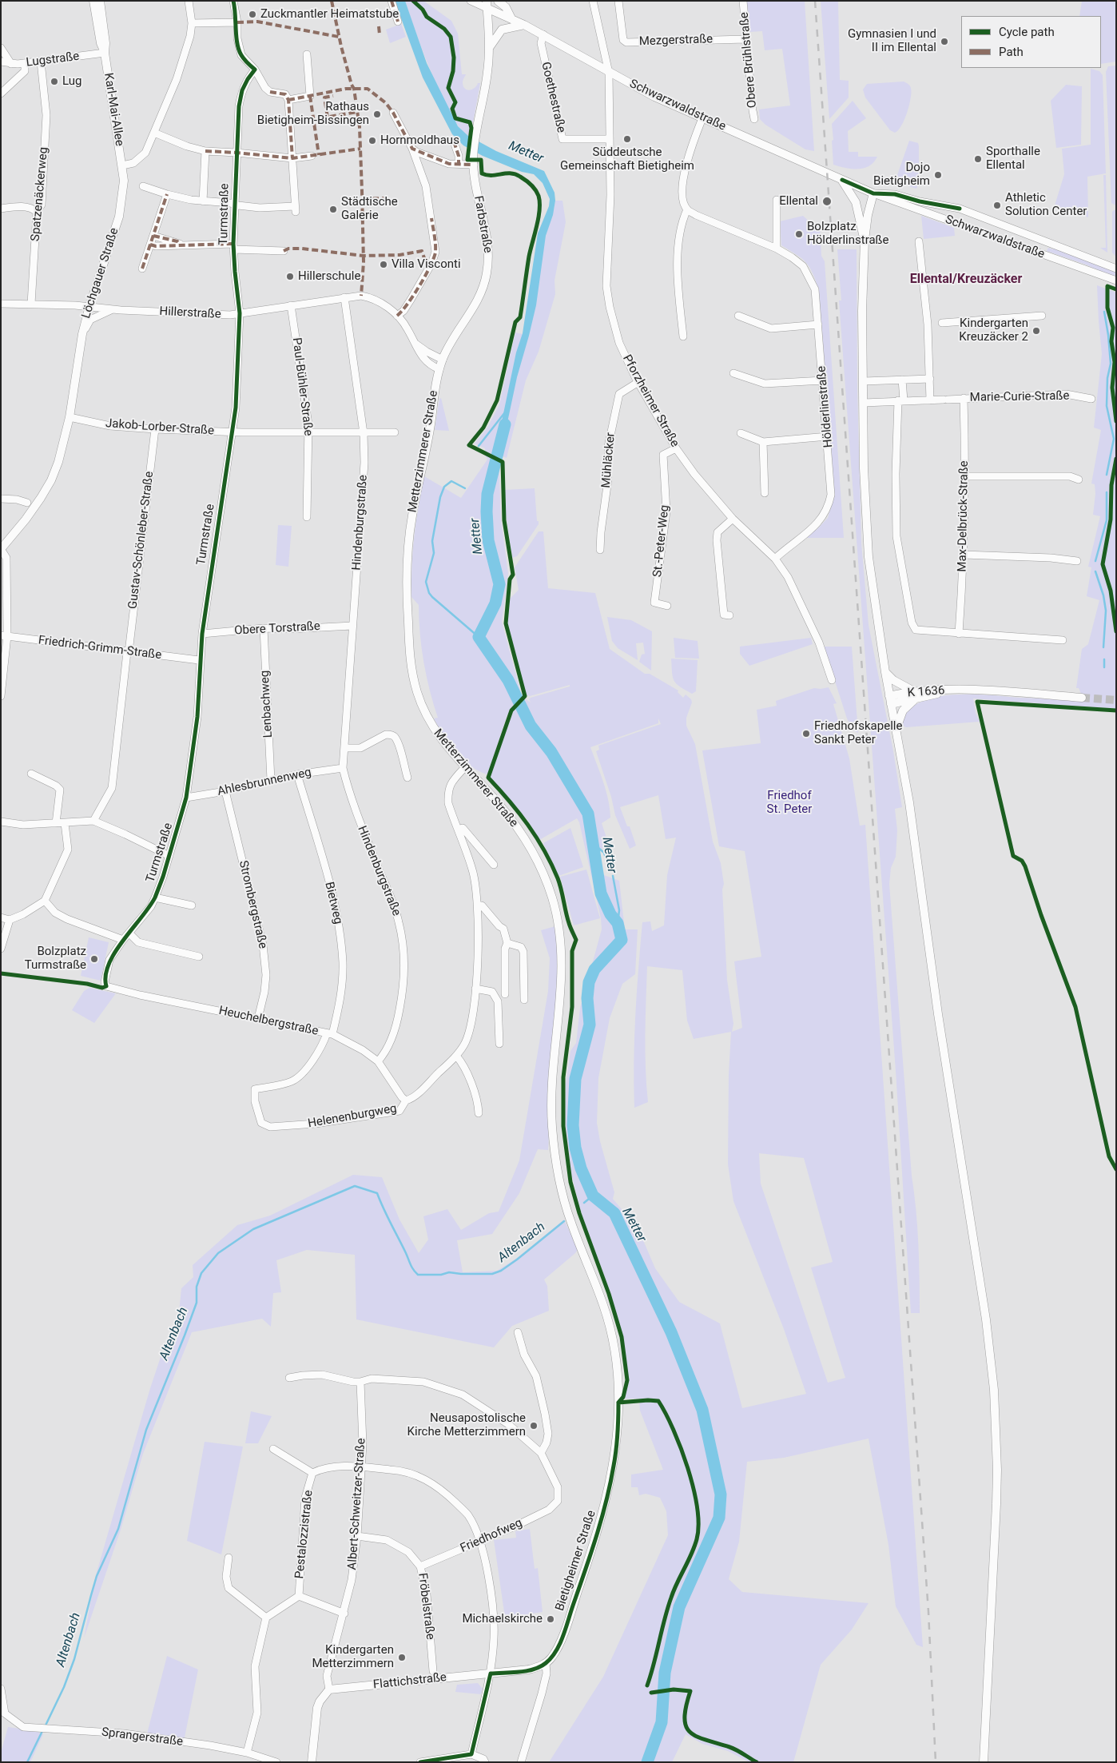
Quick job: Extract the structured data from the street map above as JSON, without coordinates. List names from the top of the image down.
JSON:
{
  "streets": {
    "main road": [
      "Schwarzwaldstraße",
      "Karl-Mai-Allee",
      "Farbstraße",
      "Löchgauer Straße",
      "Metterzimmerer Straße",
      "K 1636",
      "Bietigheimer Straße",
      "Flattichstraße"
    ],
    "street": [
      "Mezgerstraße",
      "Lugstraße",
      "Obere Brühlstraße",
      "Goethestraße",
      "Spatzenäckerweg",
      "Turmstraße",
      "Hillerstraße",
      "Paul-Bühler-Straße",
      "Marie-Curie-Straße",
      "Pforzheimer Straße",
      "Hölderlinstraße",
      "Jakob-Lorber-Straße",
      "Mühläcker",
      "Max-Delbrück-Straße",
      "Hindenburgstraße",
      "Gustav-Schönleber-Straße",
      "St.-Peter-Weg",
      "Obere Torstraße",
      "Friedrich-Grimm-Straße",
      "Lenbachweg",
      "Ahlesbrunnenweg",
      "Bietweg",
      "Strombergstraße",
      "Heuchelbergstraße",
      "Helenenburgweg",
      "Albert-Schweitzer-Straße",
      "Pestalozzistraße",
      "Friedhofweg",
      "Fröbelstraße",
      "Sprangerstraße"
    ]
  },
  "crossings": [
    ["Mezgerstraße", "Obere Brühlstraße"],
    ["Lugstraße", "Karl-Mai-Allee"],
    ["Lugstraße", "Spatzenäckerweg"],
    ["Goethestraße", "Schwarzwaldstraße"],
    ["Goethestraße", "Pforzheimer Straße"],
    ["Schwarzwaldstraße", "Farbstraße"],
    ["Schwarzwaldstraße", "Pforzheimer Straße"],
    ["Karl-Mai-Allee", "Löchgauer Straße"],
    ["Spatzenäckerweg", "Hillerstraße"],
    ["Turmstraße", "Hillerstraße"],
    ["Turmstraße", "Jakob-Lorber-Straße"],
    ["Turmstraße", "Obere Torstraße"],
    ["Turmstraße", "Friedrich-Grimm-Straße"],
    ["Turmstraße", "Ahlesbrunnenweg"],
    ["Turmstraße", "Heuchelbergstraße"],
    ["Farbstraße", "Metterzimmerer Straße"],
    ["Löchgauer Straße", "Hillerstraße"],
    ["Löchgauer Straße", "Jakob-Lorber-Straße"],
    ["Hillerstraße", "Paul-Bühler-Straße"],
    ["Hillerstraße", "Hindenburgstraße"],
    ["Paul-Bühler-Straße", "Jakob-Lorber-Straße"],
    ["Marie-Curie-Straße", "Max-Delbrück-Straße"],
    ["Pforzheimer Straße", "Hölderlinstraße"],
    ["Pforzheimer Straße", "Mühläcker"],
    ["Pforzheimer Straße", "St.-Peter-Weg"],
    ["Jakob-Lorber-Straße", "Hindenburgstraße"],
    ["Jakob-Lorber-Straße", "Gustav-Schönleber-Straße"],
    ["Metterzimmerer Straße", "Helenenburgweg"],
    ["Metterzimmerer Straße", "Bietigheimer Straße"],
    ["Hindenburgstraße", "Obere Torstraße"],
    ["Hindenburgstraße", "Ahlesbrunnenweg"],
    ["Hindenburgstraße", "Heuchelbergstraße"],
    ["Gustav-Schönleber-Straße", "Friedrich-Grimm-Straße"],
    ["Obere Torstraße", "Lenbachweg"],
    ["Lenbachweg", "Ahlesbrunnenweg"],
    ["Ahlesbrunnenweg", "Bietweg"],
    ["Ahlesbrunnenweg", "Strombergstraße"],
    ["Bietweg", "Heuchelbergstraße"],
    ["Bietweg", "Helenenburgweg"],
    ["Strombergstraße", "Heuchelbergstraße"],
    ["Heuchelbergstraße", "Helenenburgweg"],
    ["Albert-Schweitzer-Straße", "Pestalozzistraße"],
    ["Albert-Schweitzer-Straße", "Fröbelstraße"],
    ["Albert-Schweitzer-Straße", "Flattichstraße"],
    ["Pestalozzistraße", "Friedhofweg"],
    ["Pestalozzistraße", "Flattichstraße"],
    ["Friedhofweg", "Fröbelstraße"]
  ],
  "districts": ["Ellental/Kreuzäcker"],
  "water": ["Metter", "Altenbach"],
  "parks": ["Friedhof St. Peter"],
  "places": [
    "Zuckmantler Heimatstube",
    "Gymnasien I und II im Ellental",
    "Lug",
    "Rathaus Bietigheim-Bissingen",
    "Süddeutsche Gemeinschaft Bietigheim",
    "Hornmoldhaus",
    "Sporthalle Ellental",
    "Dojo Bietigheim",
    "Ellental",
    "Athletic Solution Center",
    "Städtische Galerie",
    "Bolzplatz Hölderlinstraße",
    "Villa Visconti",
    "Hillerschule",
    "Kindergarten Kreuzäcker 2",
    "Friedhofskapelle Sankt Peter",
    "Bolzplatz Turmstraße",
    "Neusapostolische Kirche Metterzimmern",
    "Michaelskirche",
    "Kindergarten Metterzimmern"
  ],
  "legend": ["Cycle path", "Path"]
}
